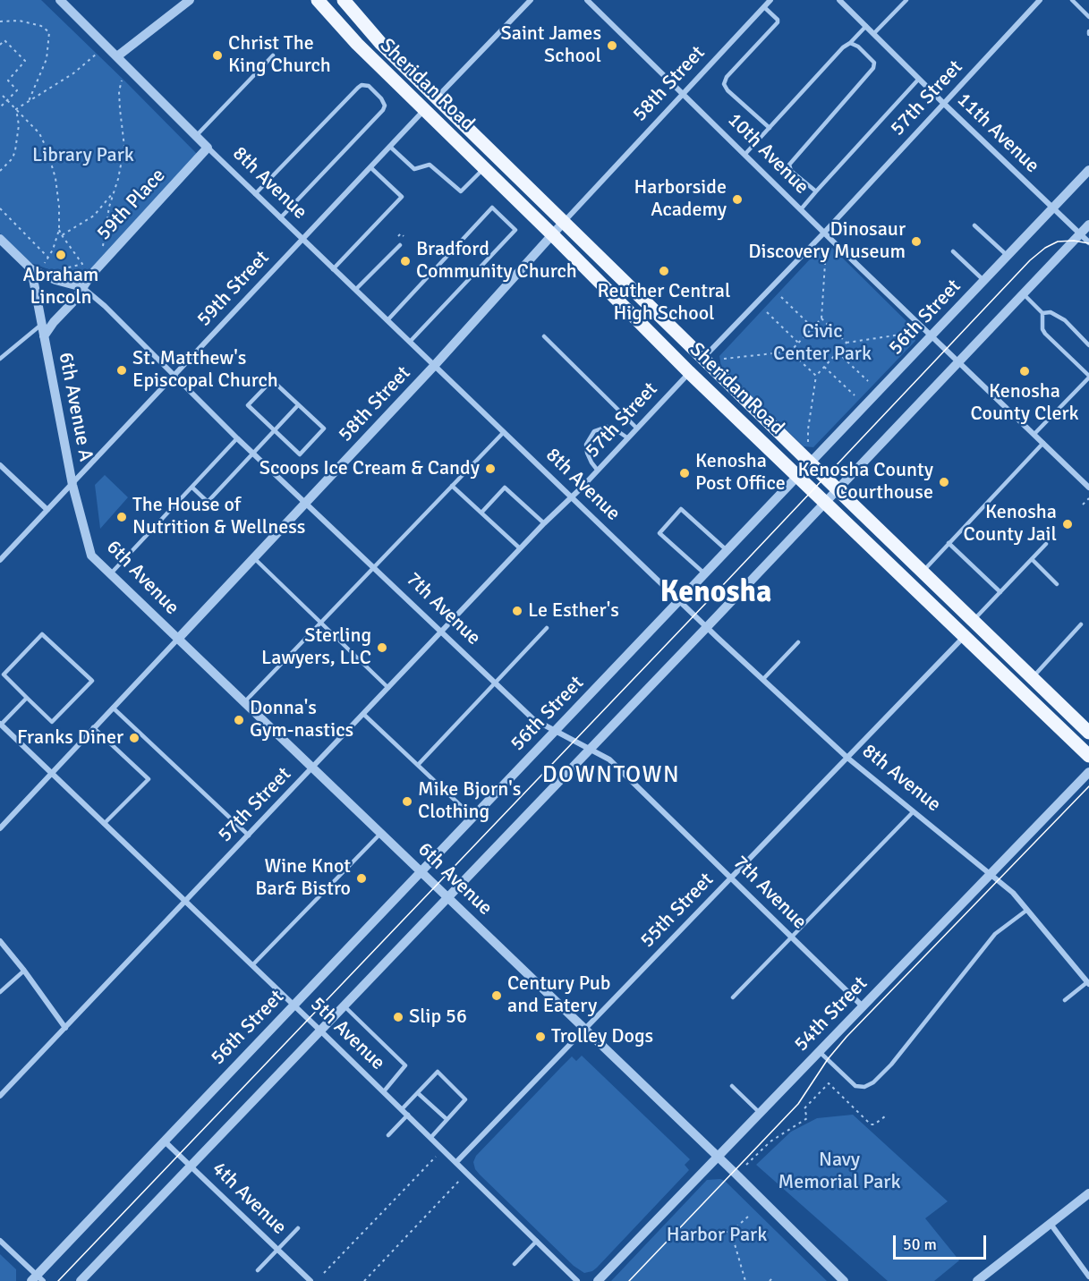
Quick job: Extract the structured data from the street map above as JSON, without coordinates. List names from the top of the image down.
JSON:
{
  "streets": {
    "main road": ["Sheridan Road"],
    "street": [
      "58th Street",
      "57th Street",
      "11th Avenue",
      "10th Avenue",
      "8th Avenue",
      "59th Place",
      "59th Street",
      "56th Street",
      "6th Avenue A",
      "6th Avenue",
      "7th Avenue",
      "55th Street",
      "54th Street",
      "5th Avenue",
      "4th Avenue"
    ]
  },
  "crossings": [
    ["58th Street", "Sheridan Road"],
    ["58th Street", "10th Avenue"],
    ["58th Street", "8th Avenue"],
    ["58th Street", "6th Avenue"],
    ["58th Street", "7th Avenue"],
    ["58th Street", "5th Avenue"],
    ["Sheridan Road", "57th Street"],
    ["Sheridan Road", "59th Street"],
    ["Sheridan Road", "56th Street"],
    ["Sheridan Road", "55th Street"],
    ["57th Street", "11th Avenue"],
    ["57th Street", "10th Avenue"],
    ["57th Street", "8th Avenue"],
    ["57th Street", "6th Avenue"],
    ["57th Street", "7th Avenue"],
    ["57th Street", "5th Avenue"],
    ["11th Avenue", "56th Street"],
    ["10th Avenue", "56th Street"],
    ["8th Avenue", "59th Place"],
    ["8th Avenue", "59th Street"],
    ["8th Avenue", "56th Street"],
    ["8th Avenue", "55th Street"],
    ["8th Avenue", "54th Street"],
    ["59th Place", "6th Avenue A"],
    ["59th Place", "7th Avenue"],
    ["59th Street", "6th Avenue A"],
    ["59th Street", "6th Avenue"],
    ["59th Street", "7th Avenue"],
    ["56th Street", "6th Avenue"],
    ["56th Street", "7th Avenue"],
    ["56th Street", "5th Avenue"],
    ["56th Street", "4th Avenue"],
    ["6th Avenue A", "6th Avenue"],
    ["6th Avenue A", "7th Avenue"],
    ["6th Avenue", "55th Street"],
    ["6th Avenue", "54th Street"],
    ["7th Avenue", "55th Street"],
    ["7th Avenue", "54th Street"],
    ["55th Street", "5th Avenue"]
  ],
  "districts": ["Kenosha", "DOWNTOWN"],
  "parks": [
    "Library Park",
    "Civic Center Park",
    "Navy Memorial Park",
    "Harbor Park"
  ],
  "places": [
    "Saint James School",
    "Christ The King Church",
    "Harborside Academy",
    "Dinosaur Discovery Museum",
    "Abraham Lincoln",
    "Bradford Community Church",
    "Reuther Central High School",
    "St. Matthew's Episcopal Church",
    "Kenosha County Clerk",
    "Scoops Ice Cream & Candy",
    "Kenosha Post Office",
    "Kenosha County Courthouse",
    "The House of Nutrition & Wellness",
    "Kenosha County Jail",
    "Le Esther's",
    "Sterling Lawyers, LLC",
    "Donna's Gym-nastics",
    "Franks Diner",
    "Mike Bjorn's Clothing",
    "Wine Knot Bar& Bistro",
    "Century Pub and Eatery",
    "Slip 56",
    "Trolley Dogs"
  ],
  "scale_bar": "50 m"
}
